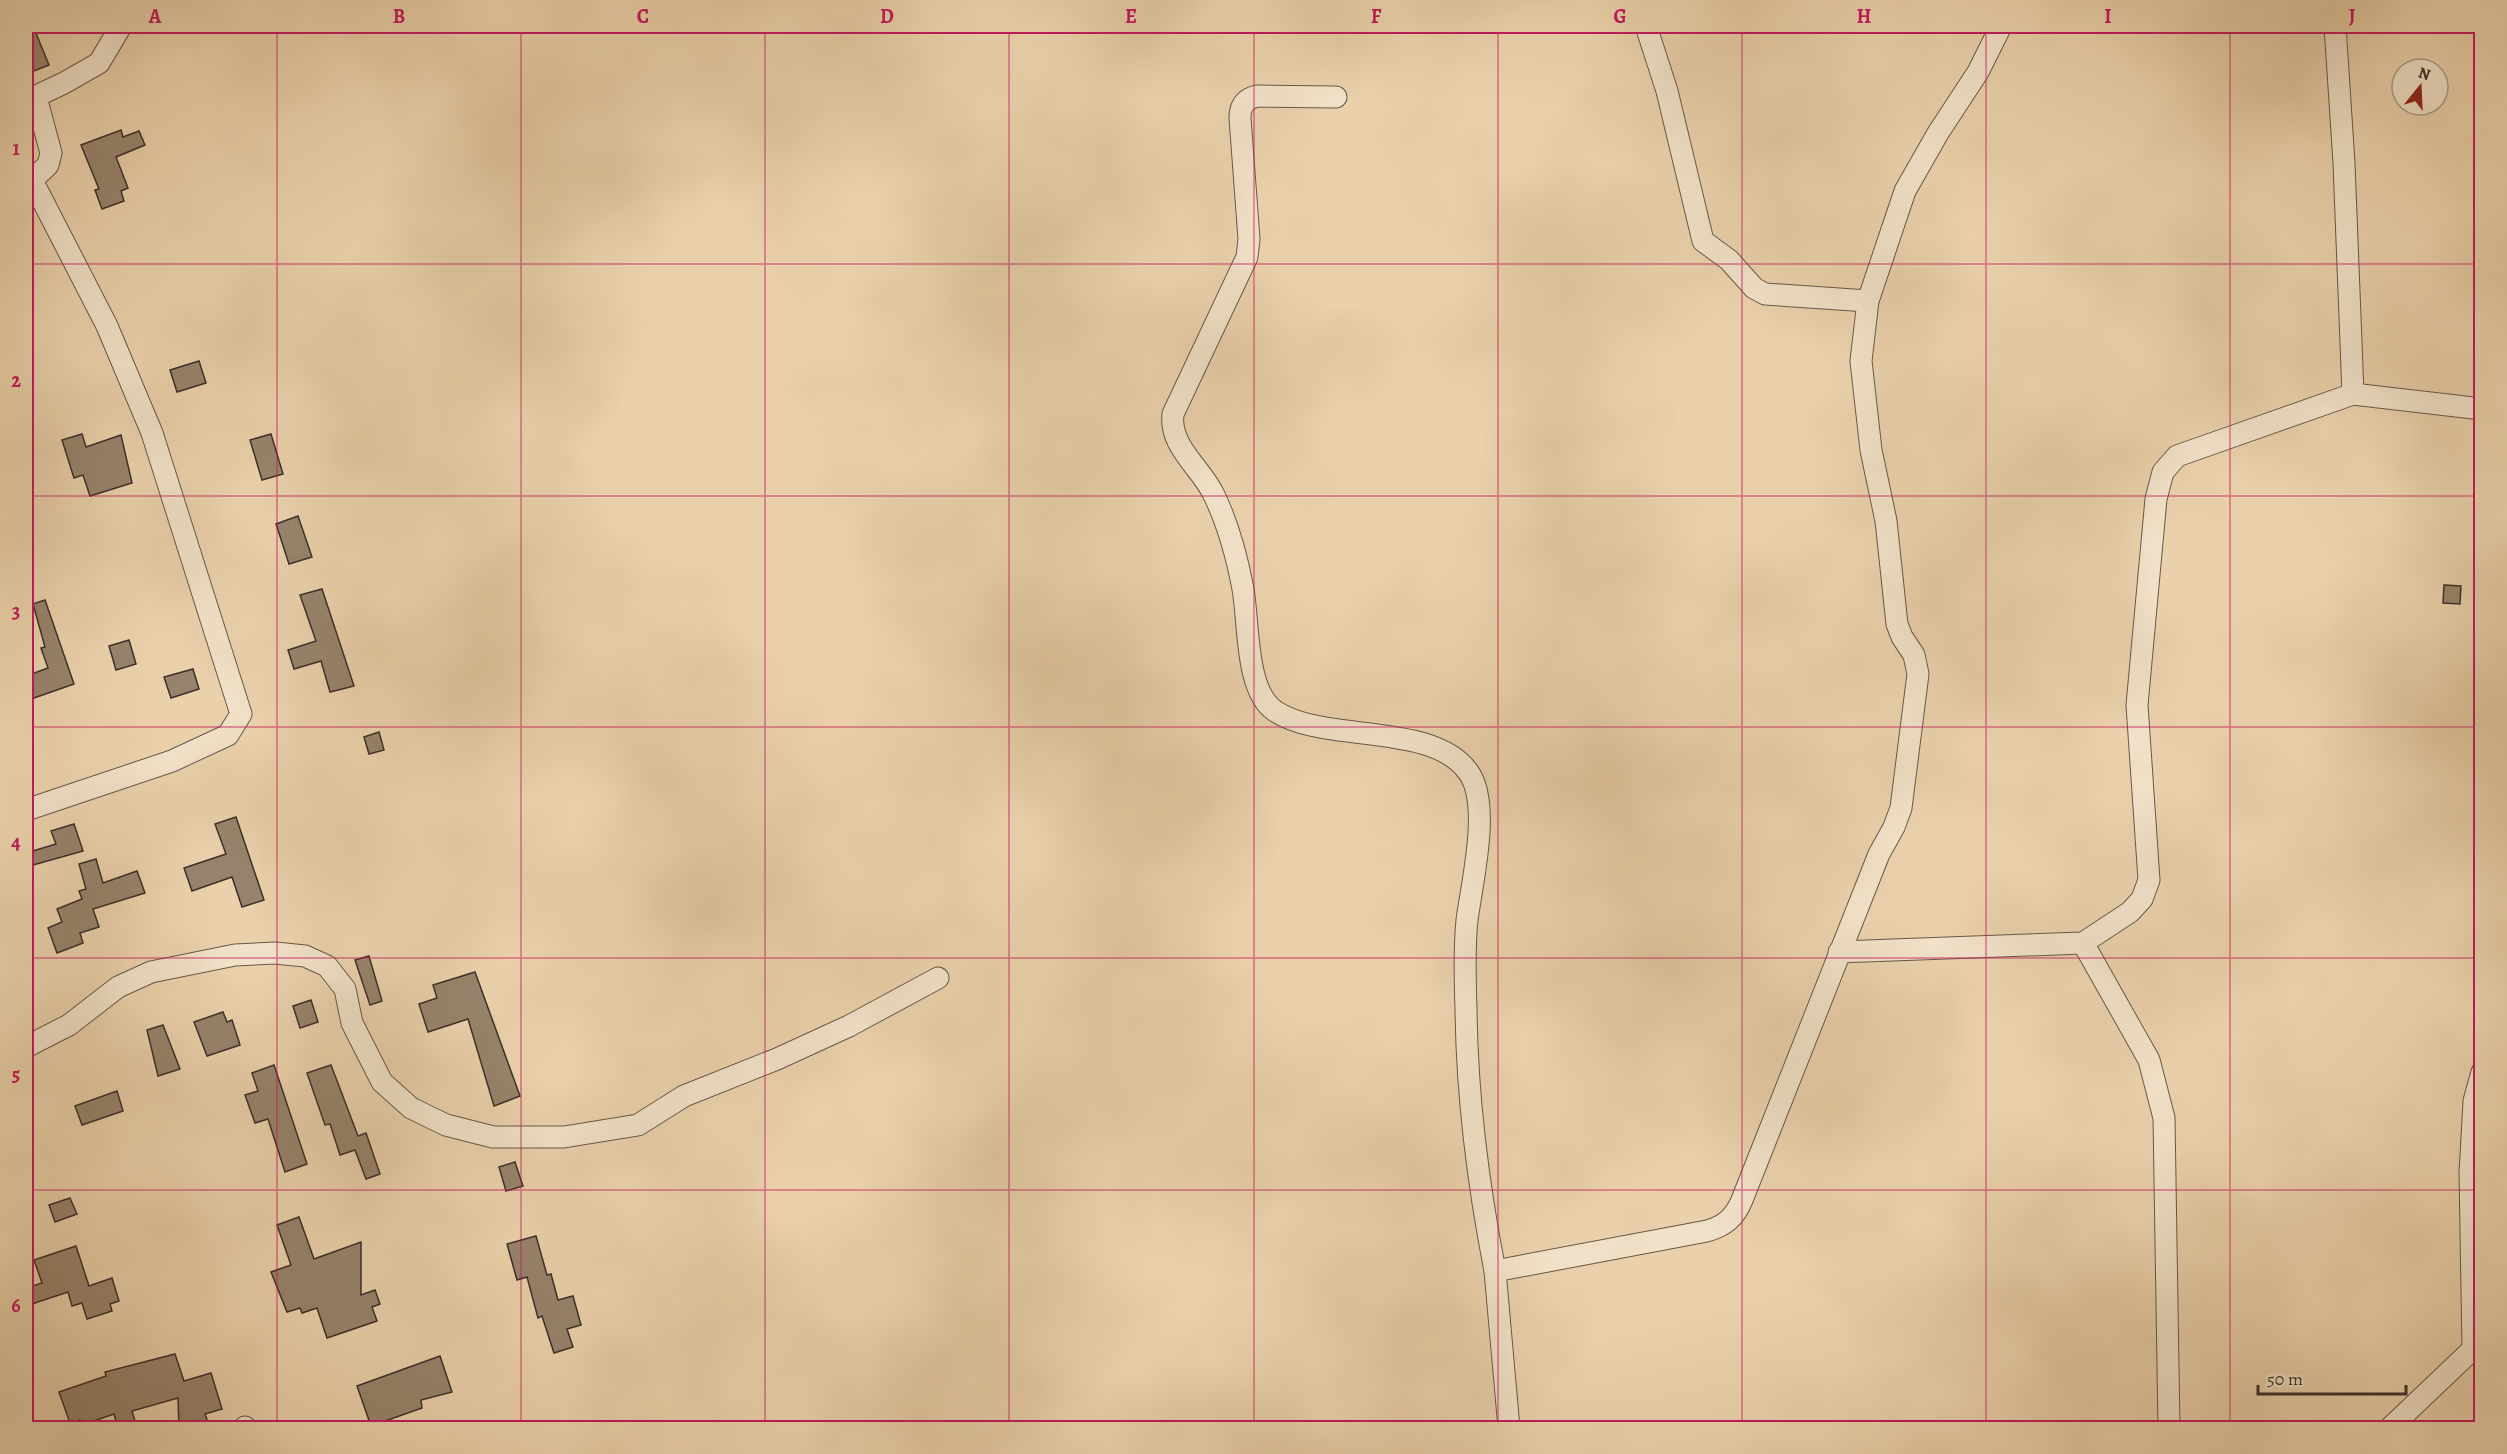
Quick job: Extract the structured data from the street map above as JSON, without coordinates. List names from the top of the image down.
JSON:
{
  "scale_bar": "50 m",
  "north": "top",
  "grid": {
    "columns": [
      "A",
      "B",
      "C",
      "D",
      "E",
      "F",
      "G",
      "H",
      "I",
      "J"
    ],
    "rows": [
      "1",
      "2",
      "3",
      "4",
      "5",
      "6"
    ]
  }
}
